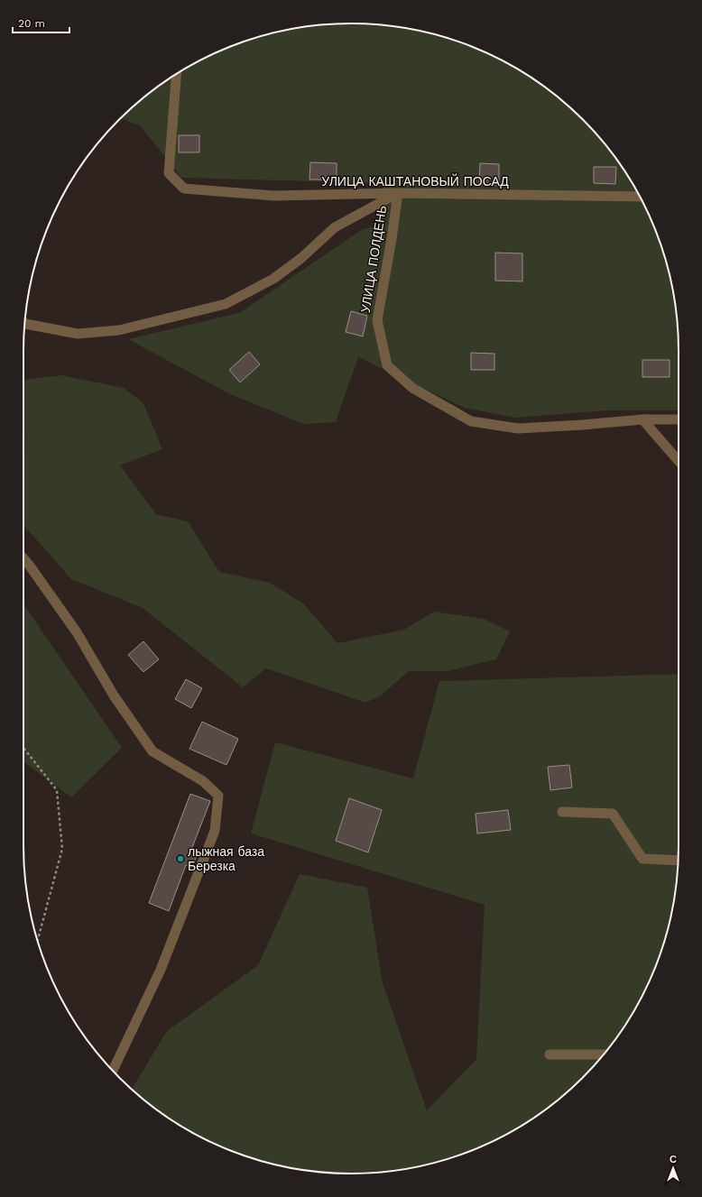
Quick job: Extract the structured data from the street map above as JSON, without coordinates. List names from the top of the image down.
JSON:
{
  "streets": {
    "street": ["УЛИЦА КАШТАНОВЫЙ ПОСАД", "УЛИЦА ПОЛДЕНЬ"]
  },
  "crossings": [
    ["УЛИЦА КАШТАНОВЫЙ ПОСАД", "УЛИЦА ПОЛДЕНЬ"]
  ],
  "places": ["лыжная база Березка"],
  "scale_bar": "20 m",
  "north": "top"
}
